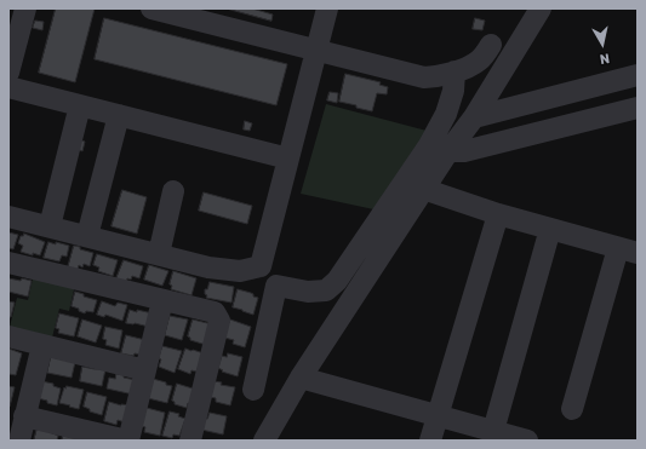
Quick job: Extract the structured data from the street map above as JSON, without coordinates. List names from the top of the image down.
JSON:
{
  "north": "bottom"
}
